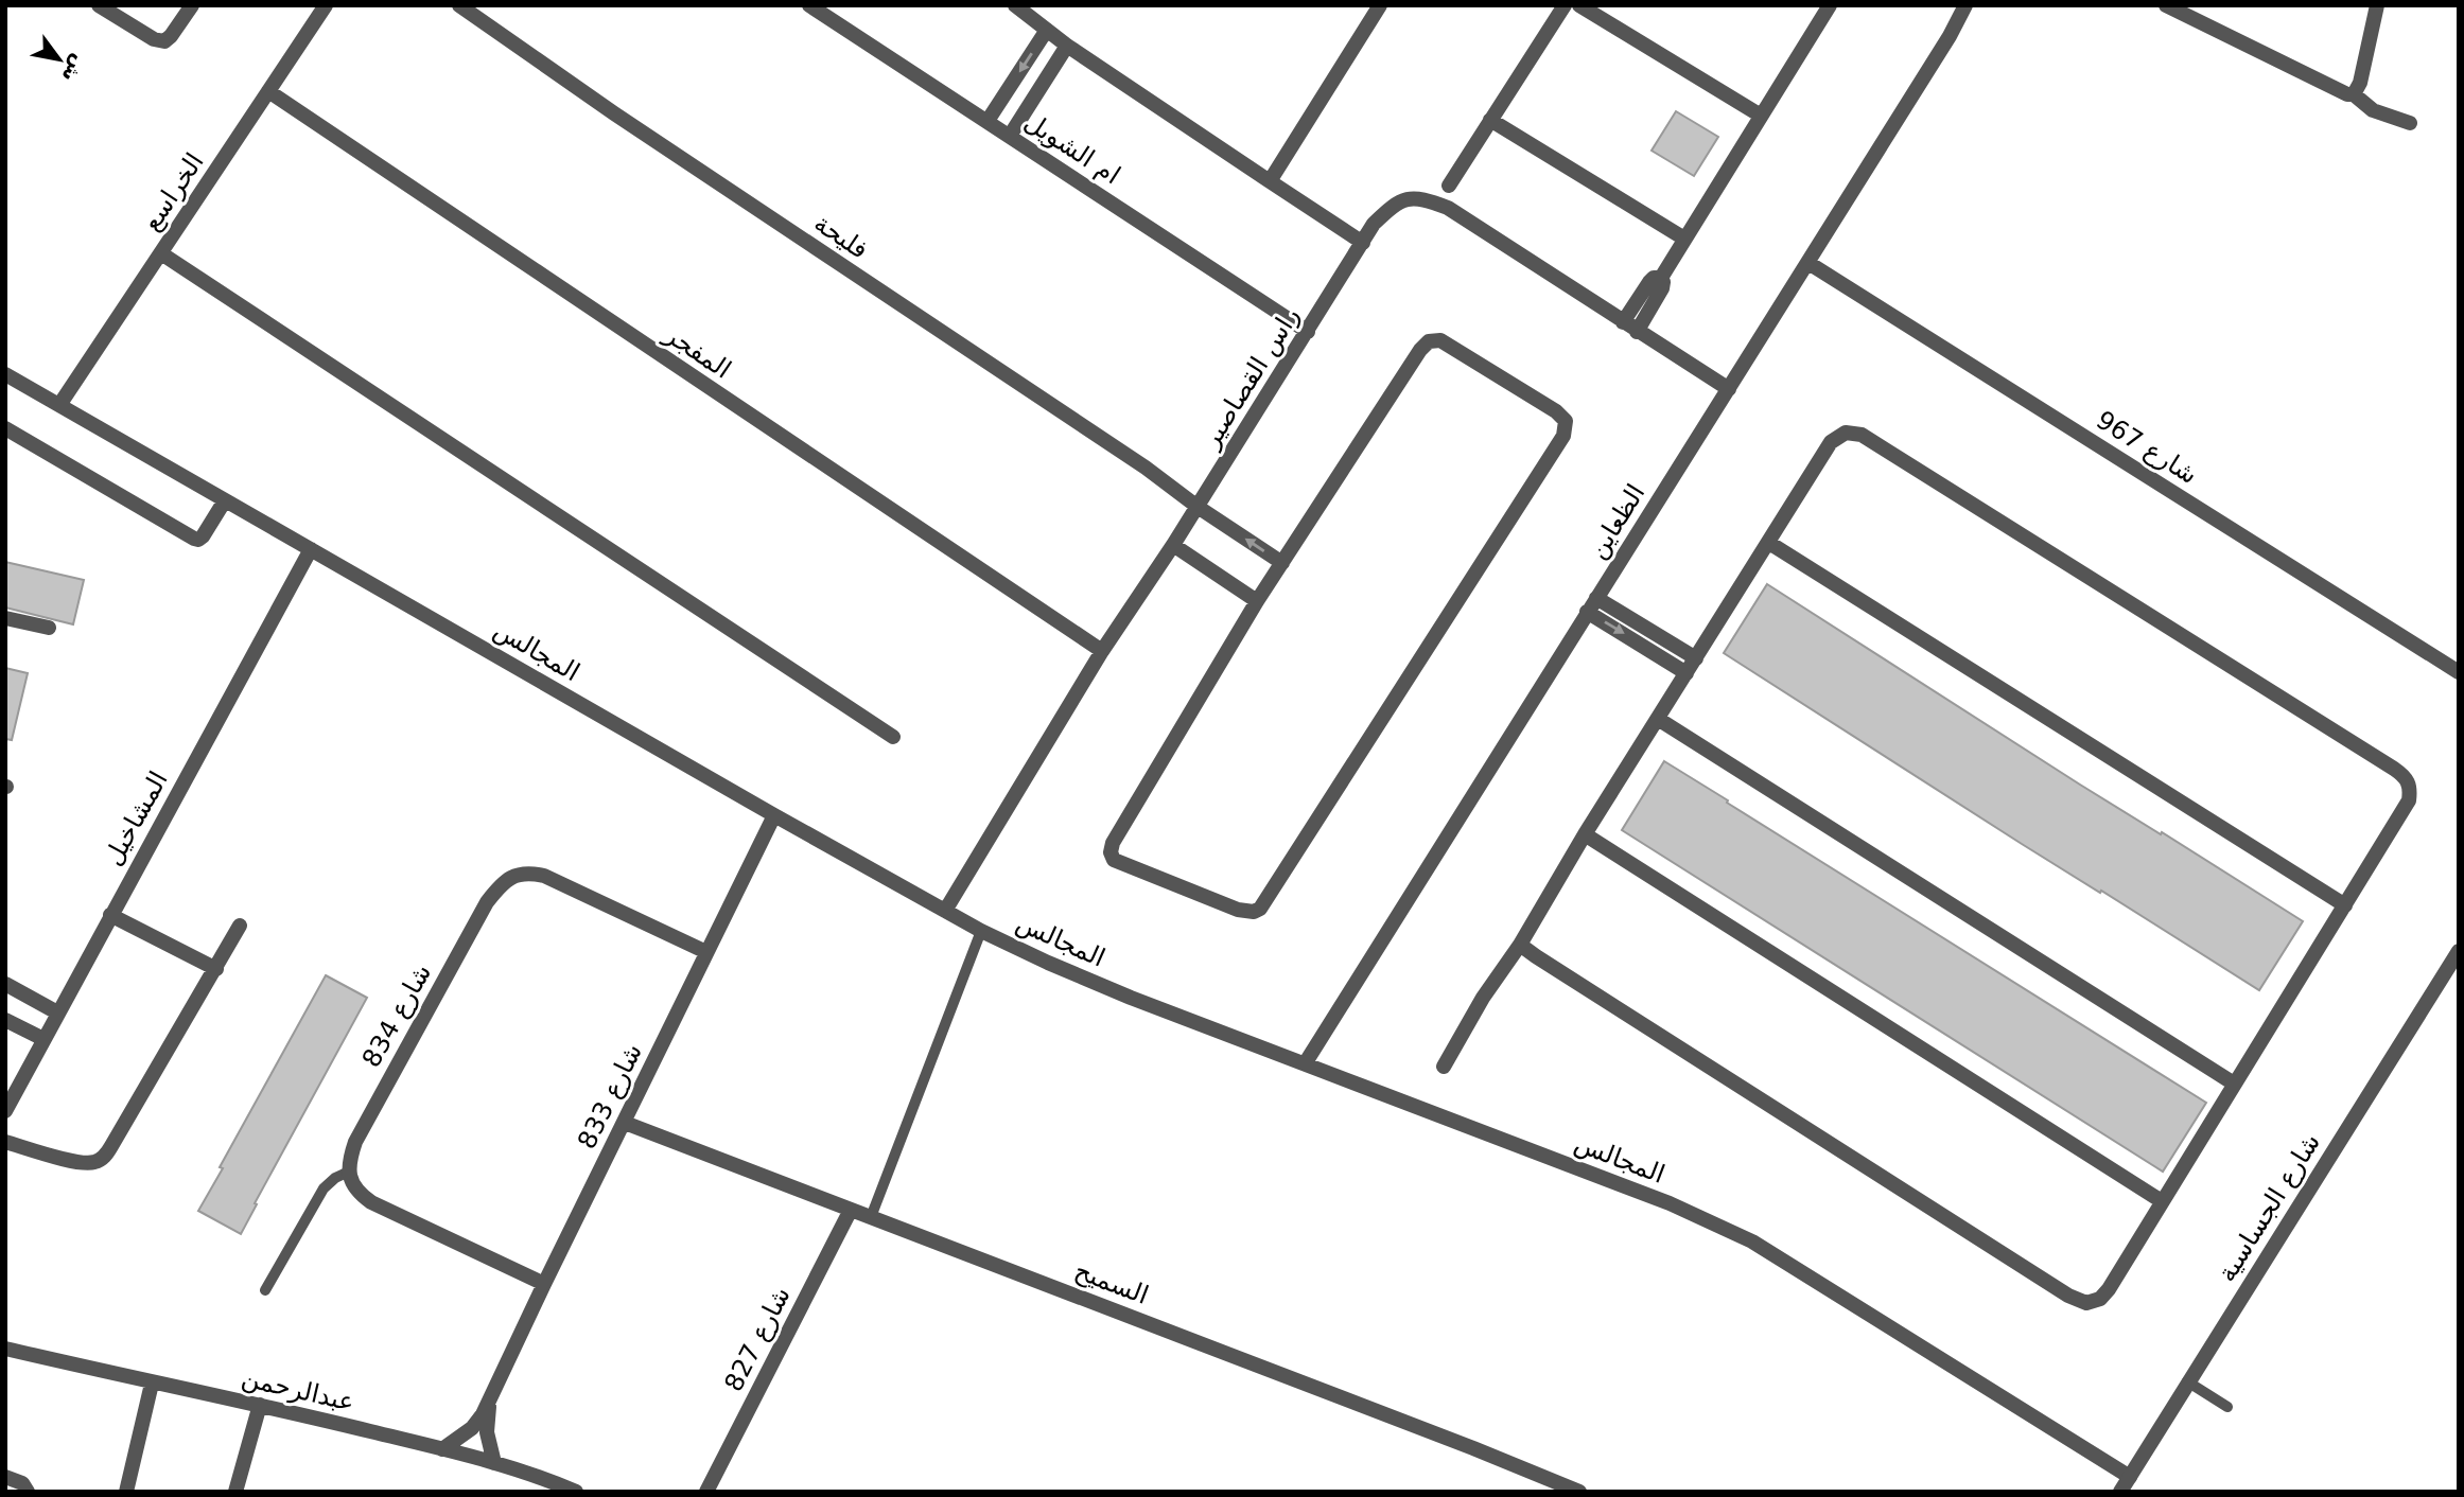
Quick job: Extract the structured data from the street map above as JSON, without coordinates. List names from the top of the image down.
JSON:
{
  "streets": {
    "street": [
      "ام الشويل",
      "الخراسع",
      "فليحة",
      "المفجر",
      "راس القصاصير",
      "شارع 967",
      "الظعاين",
      "المجالس",
      "المشاخيل",
      "شارع 834",
      "شارع 833",
      "شارع الجساسية",
      "السميح",
      "شارع 827",
      "عبدالرحمن"
    ]
  },
  "crossings": [
    ["ام الشويل", "راس القصاصير"],
    ["الخراسع", "المفجر"],
    ["الخراسع", "المجالس"],
    ["فليحة", "راس القصاصير"],
    ["المفجر", "راس القصاصير"],
    ["راس القصاصير", "الظعاين"],
    ["راس القصاصير", "المجالس"],
    ["شارع 967", "الظعاين"],
    ["الظعاين", "المجالس"],
    ["المجالس", "المشاخيل"],
    ["المجالس", "شارع 833"],
    ["المجالس", "شارع الجساسية"],
    ["شارع 834", "شارع 833"],
    ["شارع 833", "السميح"],
    ["شارع 833", "عبدالرحمن"],
    ["السميح", "شارع 827"]
  ],
  "north": "bottom right"
}
